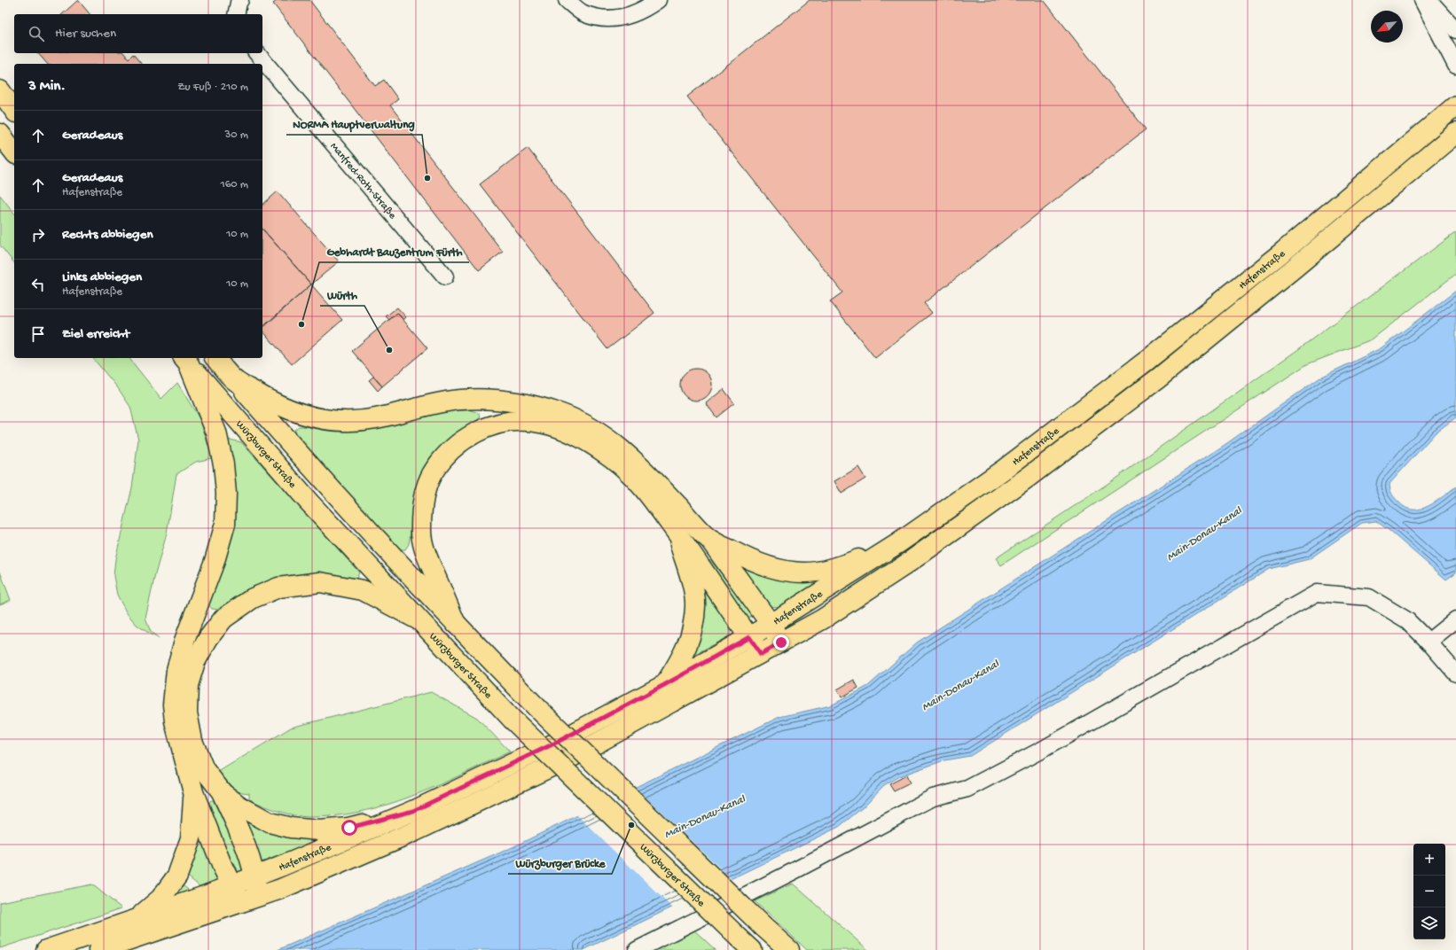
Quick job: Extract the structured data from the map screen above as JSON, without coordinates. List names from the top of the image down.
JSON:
{
  "streets": {
    "main road": ["Hafenstraße", "Würzburger Straße"],
    "street": ["Manfred-Roth-Straße"]
  },
  "water": ["Main-Donau-Kanal"],
  "places": [
    "NORMA Hauptverwaltung",
    "Gebhardt Bauzentrum Fürth",
    "Würth",
    "Würzburger Brücke"
  ],
  "north": "bottom left",
  "page": {
    "search": "Hier suchen",
    "heading": ["3 Min.", "Zu Fuß · 210 m"],
    "list": [
      ["Geradeaus", "30 m"],
      ["Geradeaus", "Hafenstraße", "160 m"],
      ["Rechts abbiegen", "10 m"],
      ["Links abbiegen", "Hafenstraße", "10 m"],
      "Ziel erreicht"
    ],
    "map_buttons": ["+", "−"]
  }
}
